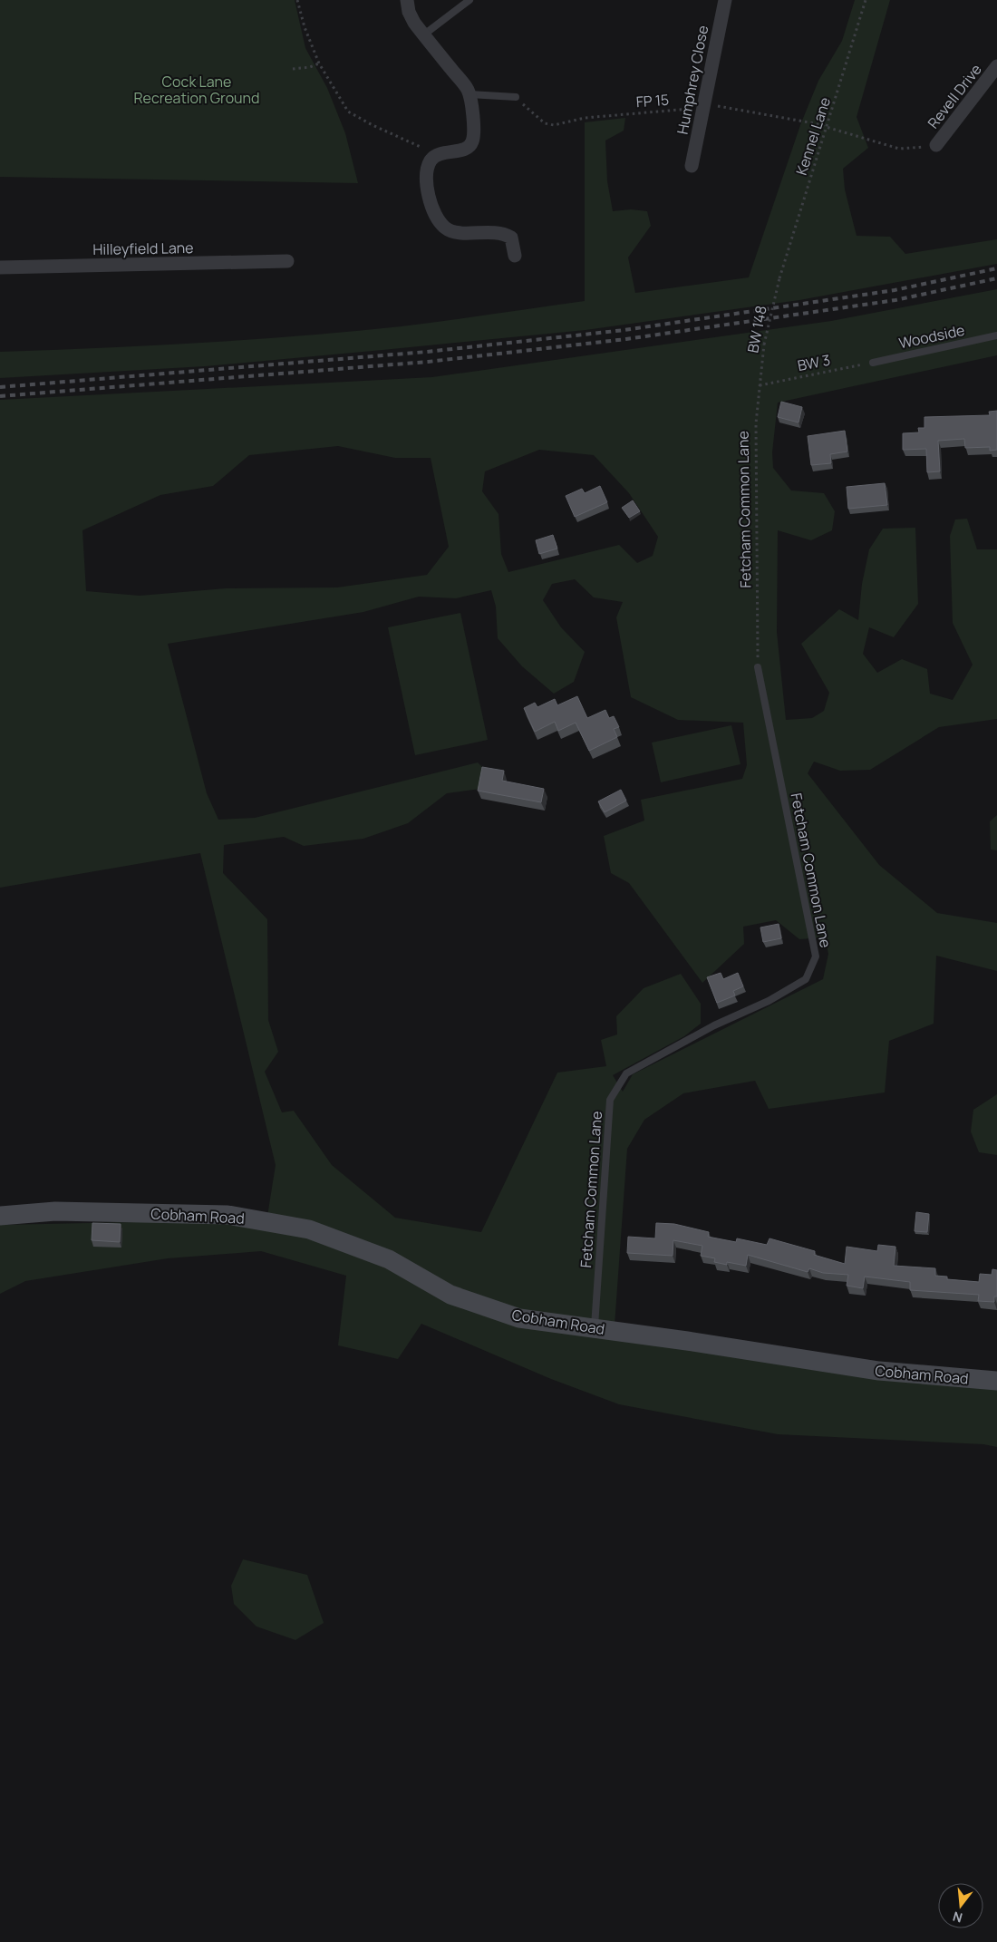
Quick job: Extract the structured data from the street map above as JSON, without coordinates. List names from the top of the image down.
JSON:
{
  "streets": {
    "street": [
      "Humphrey Close",
      "Revell Drive",
      "Hilleyfield Lane",
      "Cobham Road"
    ],
    "lane": ["Woodside", "Fetcham Common Lane"],
    "path": [
      "FP 15",
      "Kennel Lane",
      "BW 148",
      "BW 3"
    ]
  },
  "crossings": [
    ["Humphrey Close", "FP 15"],
    ["Revell Drive", "FP 15"],
    ["FP 15", "Kennel Lane"],
    ["Kennel Lane", "BW 148"],
    ["BW 148", "BW 3"],
    ["BW 148", "Fetcham Common Lane"],
    ["Woodside", "BW 3"],
    ["BW 3", "Fetcham Common Lane"],
    ["Fetcham Common Lane", "Cobham Road"]
  ],
  "parks": ["Cock Lane Recreation Ground"],
  "north": "bottom"
}
